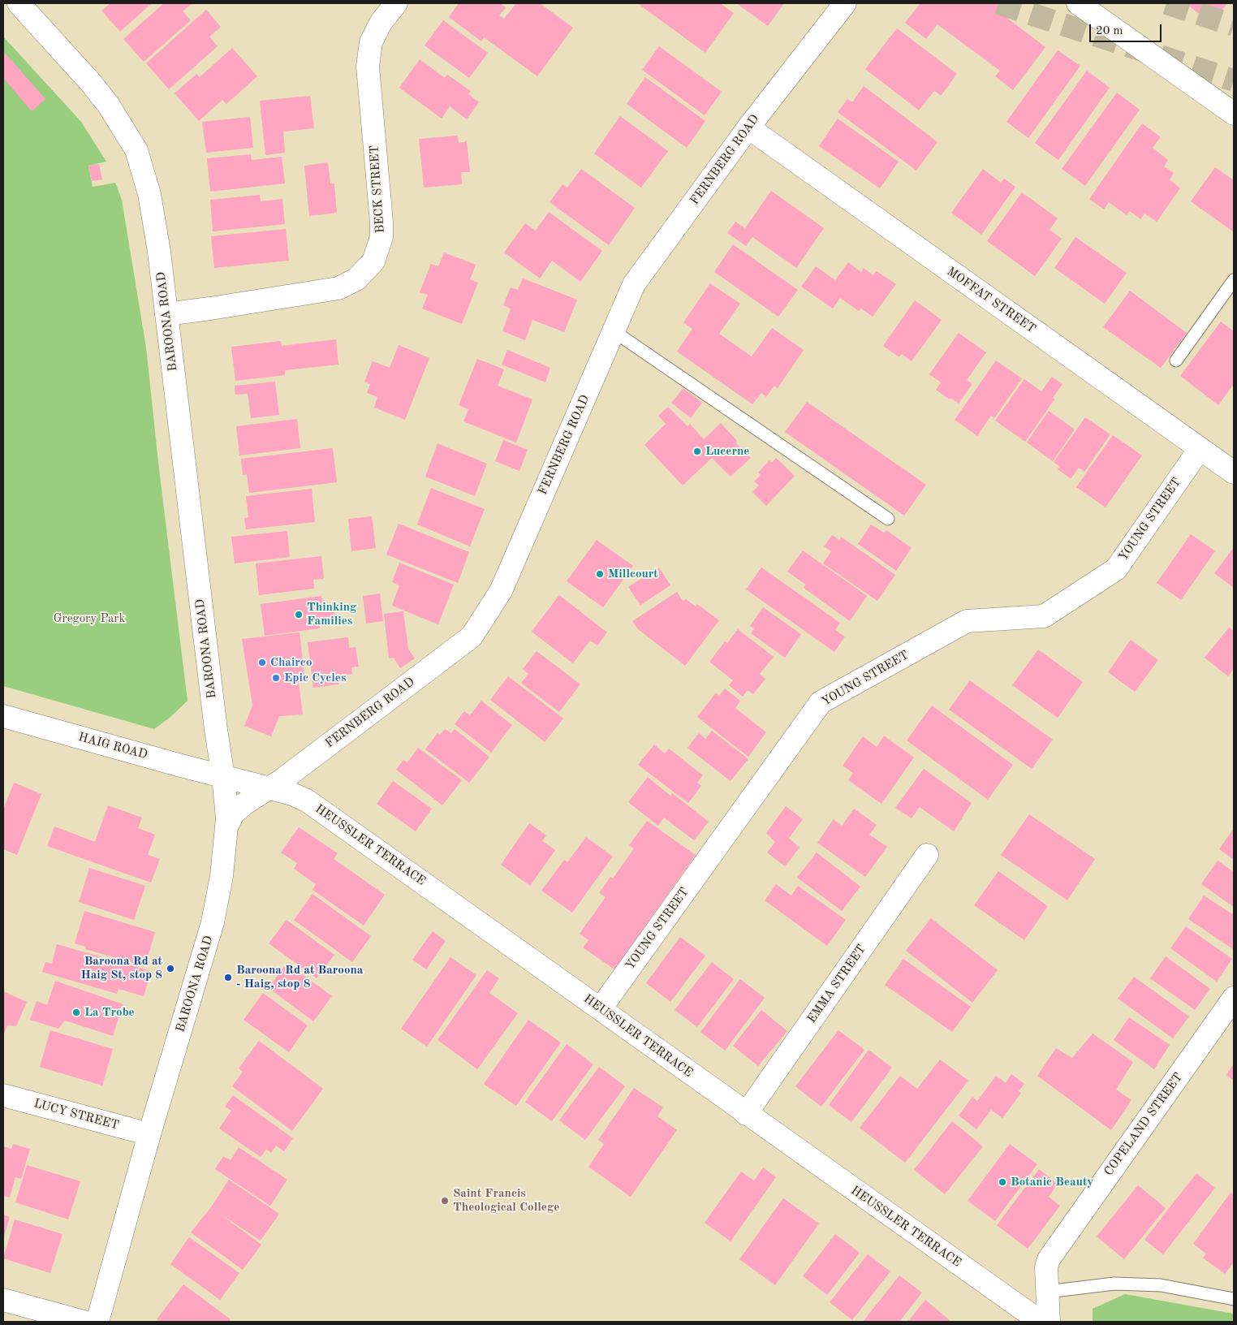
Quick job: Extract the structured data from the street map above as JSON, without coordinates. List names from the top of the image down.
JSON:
{
  "streets": {
    "street": [
      "FERNBERG ROAD",
      "BECK STREET",
      "MOFFAT STREET",
      "BAROONA ROAD",
      "YOUNG STREET",
      "HAIG ROAD",
      "HEUSSLER TERRACE",
      "EMMA STREET",
      "LUCY STREET",
      "COPELAND STREET"
    ]
  },
  "crossings": [
    ["FERNBERG ROAD", "MOFFAT STREET"],
    ["FERNBERG ROAD", "BAROONA ROAD"],
    ["FERNBERG ROAD", "HEUSSLER TERRACE"],
    ["BECK STREET", "BAROONA ROAD"],
    ["MOFFAT STREET", "YOUNG STREET"],
    ["BAROONA ROAD", "HAIG ROAD"],
    ["BAROONA ROAD", "HEUSSLER TERRACE"],
    ["BAROONA ROAD", "LUCY STREET"],
    ["YOUNG STREET", "HEUSSLER TERRACE"],
    ["HAIG ROAD", "HEUSSLER TERRACE"],
    ["HEUSSLER TERRACE", "EMMA STREET"]
  ],
  "parks": ["Gregory Park"],
  "places": [
    "Lucerne",
    "Millcourt",
    "Thinking Families",
    "Chairco",
    "Epic Cycles",
    "Baroona Rd at Haig St, stop 8",
    "Baroona Rd at Baroona - Haig, stop 8",
    "La Trobe",
    "Botanic Beauty",
    "Saint Francis Theological College"
  ],
  "scale_bar": "20 m"
}
